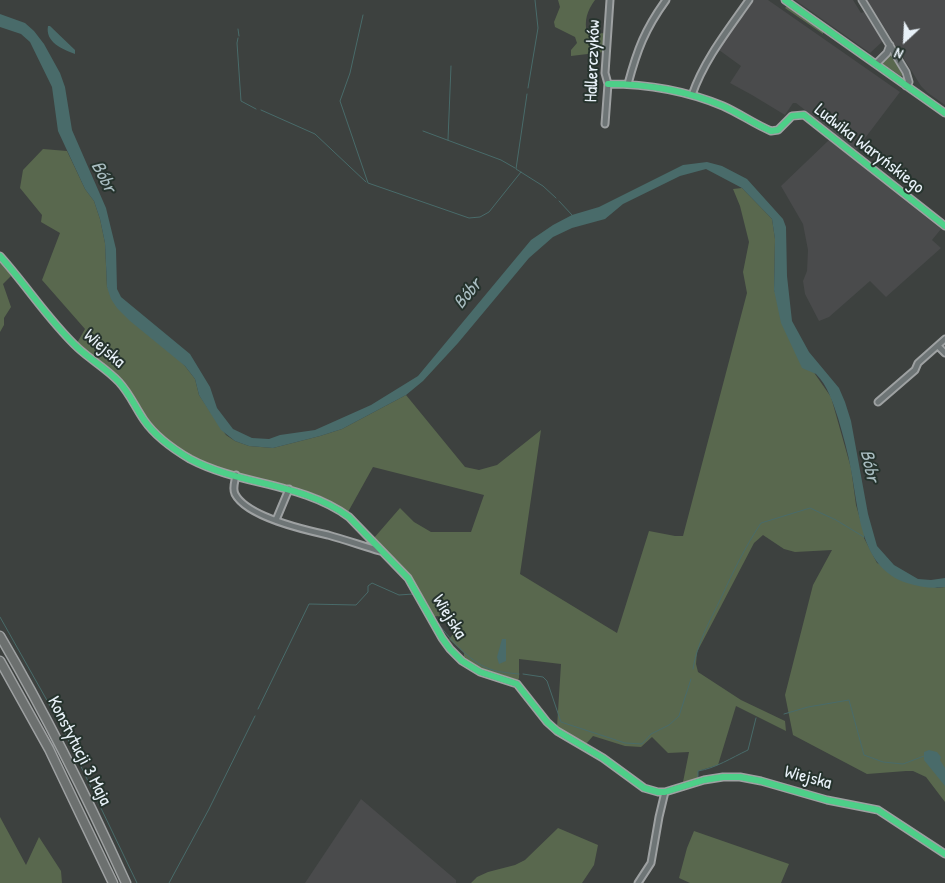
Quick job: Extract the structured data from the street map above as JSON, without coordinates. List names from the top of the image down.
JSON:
{
  "streets": {
    "main road": ["Konstytucji 3 Maja"],
    "street": ["Hallerczyków", "Ludwika Waryńskiego", "Wiejska"]
  },
  "water": ["Bóbr"],
  "north": "bottom left"
}
